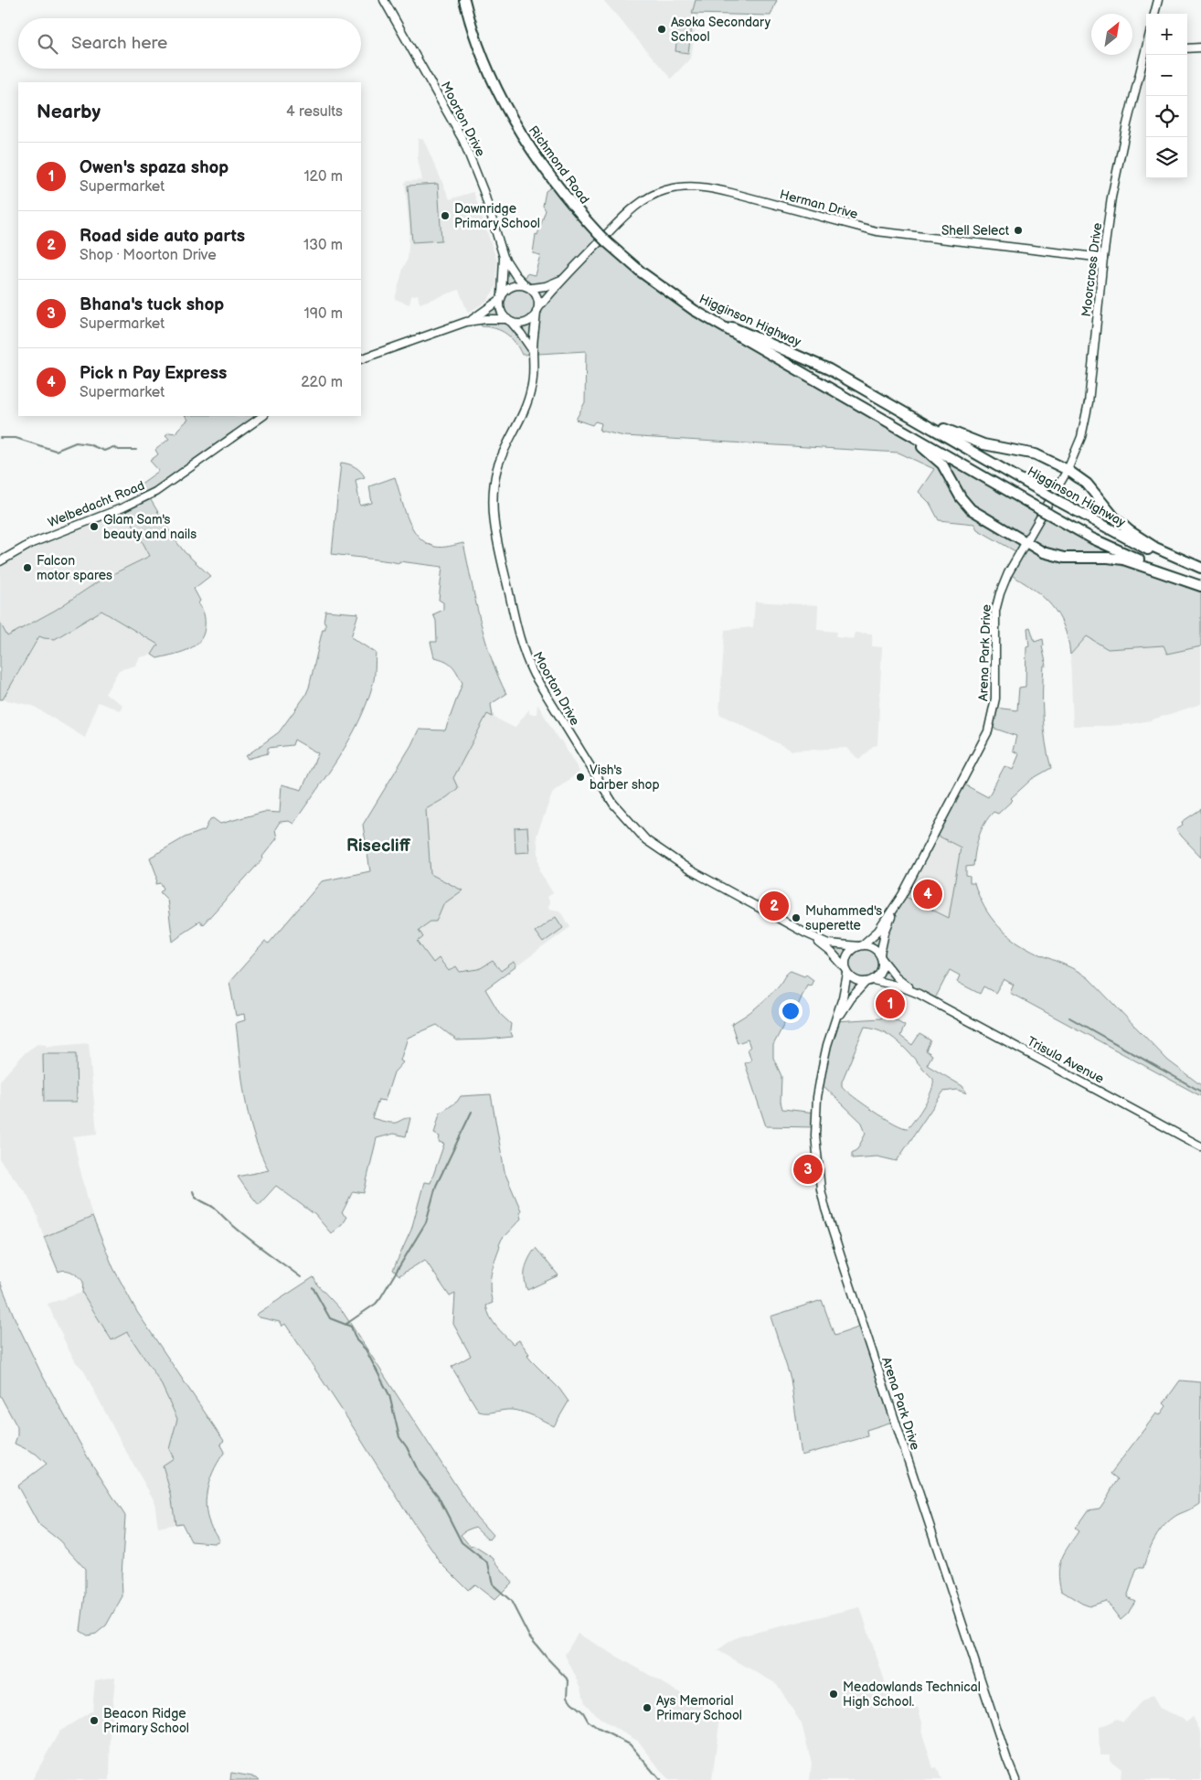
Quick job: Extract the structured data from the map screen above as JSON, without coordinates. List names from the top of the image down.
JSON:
{
  "streets": {
    "highway": ["Richmond Road", "Higginson Highway"],
    "street": [
      "Moorton Drive",
      "Herman Drive",
      "Moorcross Drive",
      "Welbedacht Road",
      "Arena Park Drive",
      "Trisula Avenue"
    ]
  },
  "crossings": [
    ["Moorton Drive", "Herman Drive"],
    ["Moorton Drive", "Arena Park Drive"],
    ["Moorton Drive", "Trisula Avenue"],
    ["Richmond Road", "Higginson Highway"],
    ["Herman Drive", "Moorcross Drive"],
    ["Moorcross Drive", "Higginson Highway"],
    ["Moorcross Drive", "Arena Park Drive"],
    ["Higginson Highway", "Arena Park Drive"],
    ["Arena Park Drive", "Trisula Avenue"]
  ],
  "districts": ["Risecliff"],
  "places": [
    "Asoka Secondary School",
    "Dawnridge Primary School",
    "Shell Select",
    "Glam Sam's beauty and nails",
    "Falcon motor spares",
    "Vish's barber shop",
    "Muhammed's superette",
    "Meadowlands Technical High School.",
    "Ays Memorial Primary School",
    "Beacon Ridge Primary School"
  ],
  "north": "top right",
  "page": {
    "map_buttons": ["+", "−"],
    "search": "Search here",
    "heading": ["Nearby", "4 results"],
    "list": [
      {
        "mark": "1",
        "name": "Owen's spaza shop",
        "note": "Supermarket",
        "value": "120 m"
      },
      {
        "mark": "2",
        "name": "Road side auto parts",
        "note": "Shop · Moorton Drive",
        "value": "130 m"
      },
      {
        "mark": "3",
        "name": "Bhana's tuck shop",
        "note": "Supermarket",
        "value": "190 m"
      },
      {
        "mark": "4",
        "name": "Pick n Pay Express",
        "note": "Supermarket",
        "value": "220 m"
      }
    ],
    "pins": [
      "4",
      "2",
      "1",
      "3"
    ]
  }
}
